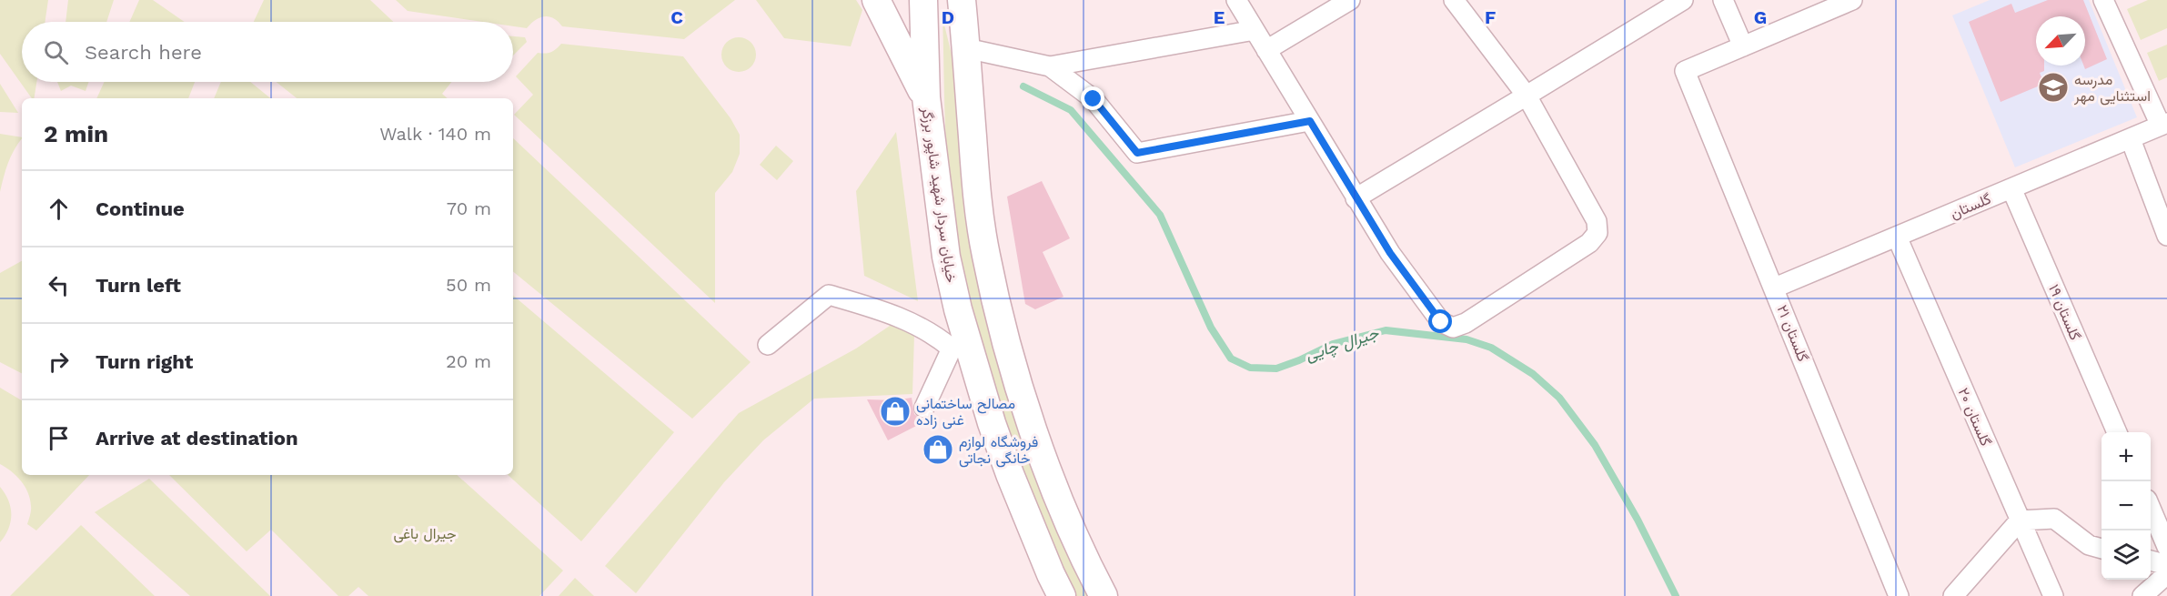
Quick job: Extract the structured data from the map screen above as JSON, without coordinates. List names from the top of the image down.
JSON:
{
  "streets": {
    "main road": ["خیابان سردار شهید شاپور برزگر"],
    "street": [
      "گلستان",
      "گلستان ۱۹",
      "گلستان ۲۱",
      "گلستان ۲۰"
    ]
  },
  "crossings": [
    ["گلستان", "گلستان ۱۹"],
    ["گلستان", "گلستان ۲۱"],
    ["گلستان", "گلستان ۲۰"]
  ],
  "water": ["جیرال چایی"],
  "parks": ["جیرال باغی"],
  "places": {
    "school or university": ["مدرسه استثنایی مهر"],
    "shop": ["مصالح ساختمانی غنی زاده", "فروشگاه لوازم خانگی نجاتی"]
  },
  "north": "bottom left",
  "page": {
    "search": "Search here",
    "heading": ["2 min", "Walk · 140 m"],
    "list": [
      ["Continue", "70 m"],
      ["Turn left", "50 m"],
      ["Turn right", "20 m"],
      "Arrive at destination"
    ],
    "map_buttons": ["+", "−"]
  },
  "grid": {
    "columns": [
      "C",
      "D",
      "E",
      "F",
      "G"
    ]
  }
}
